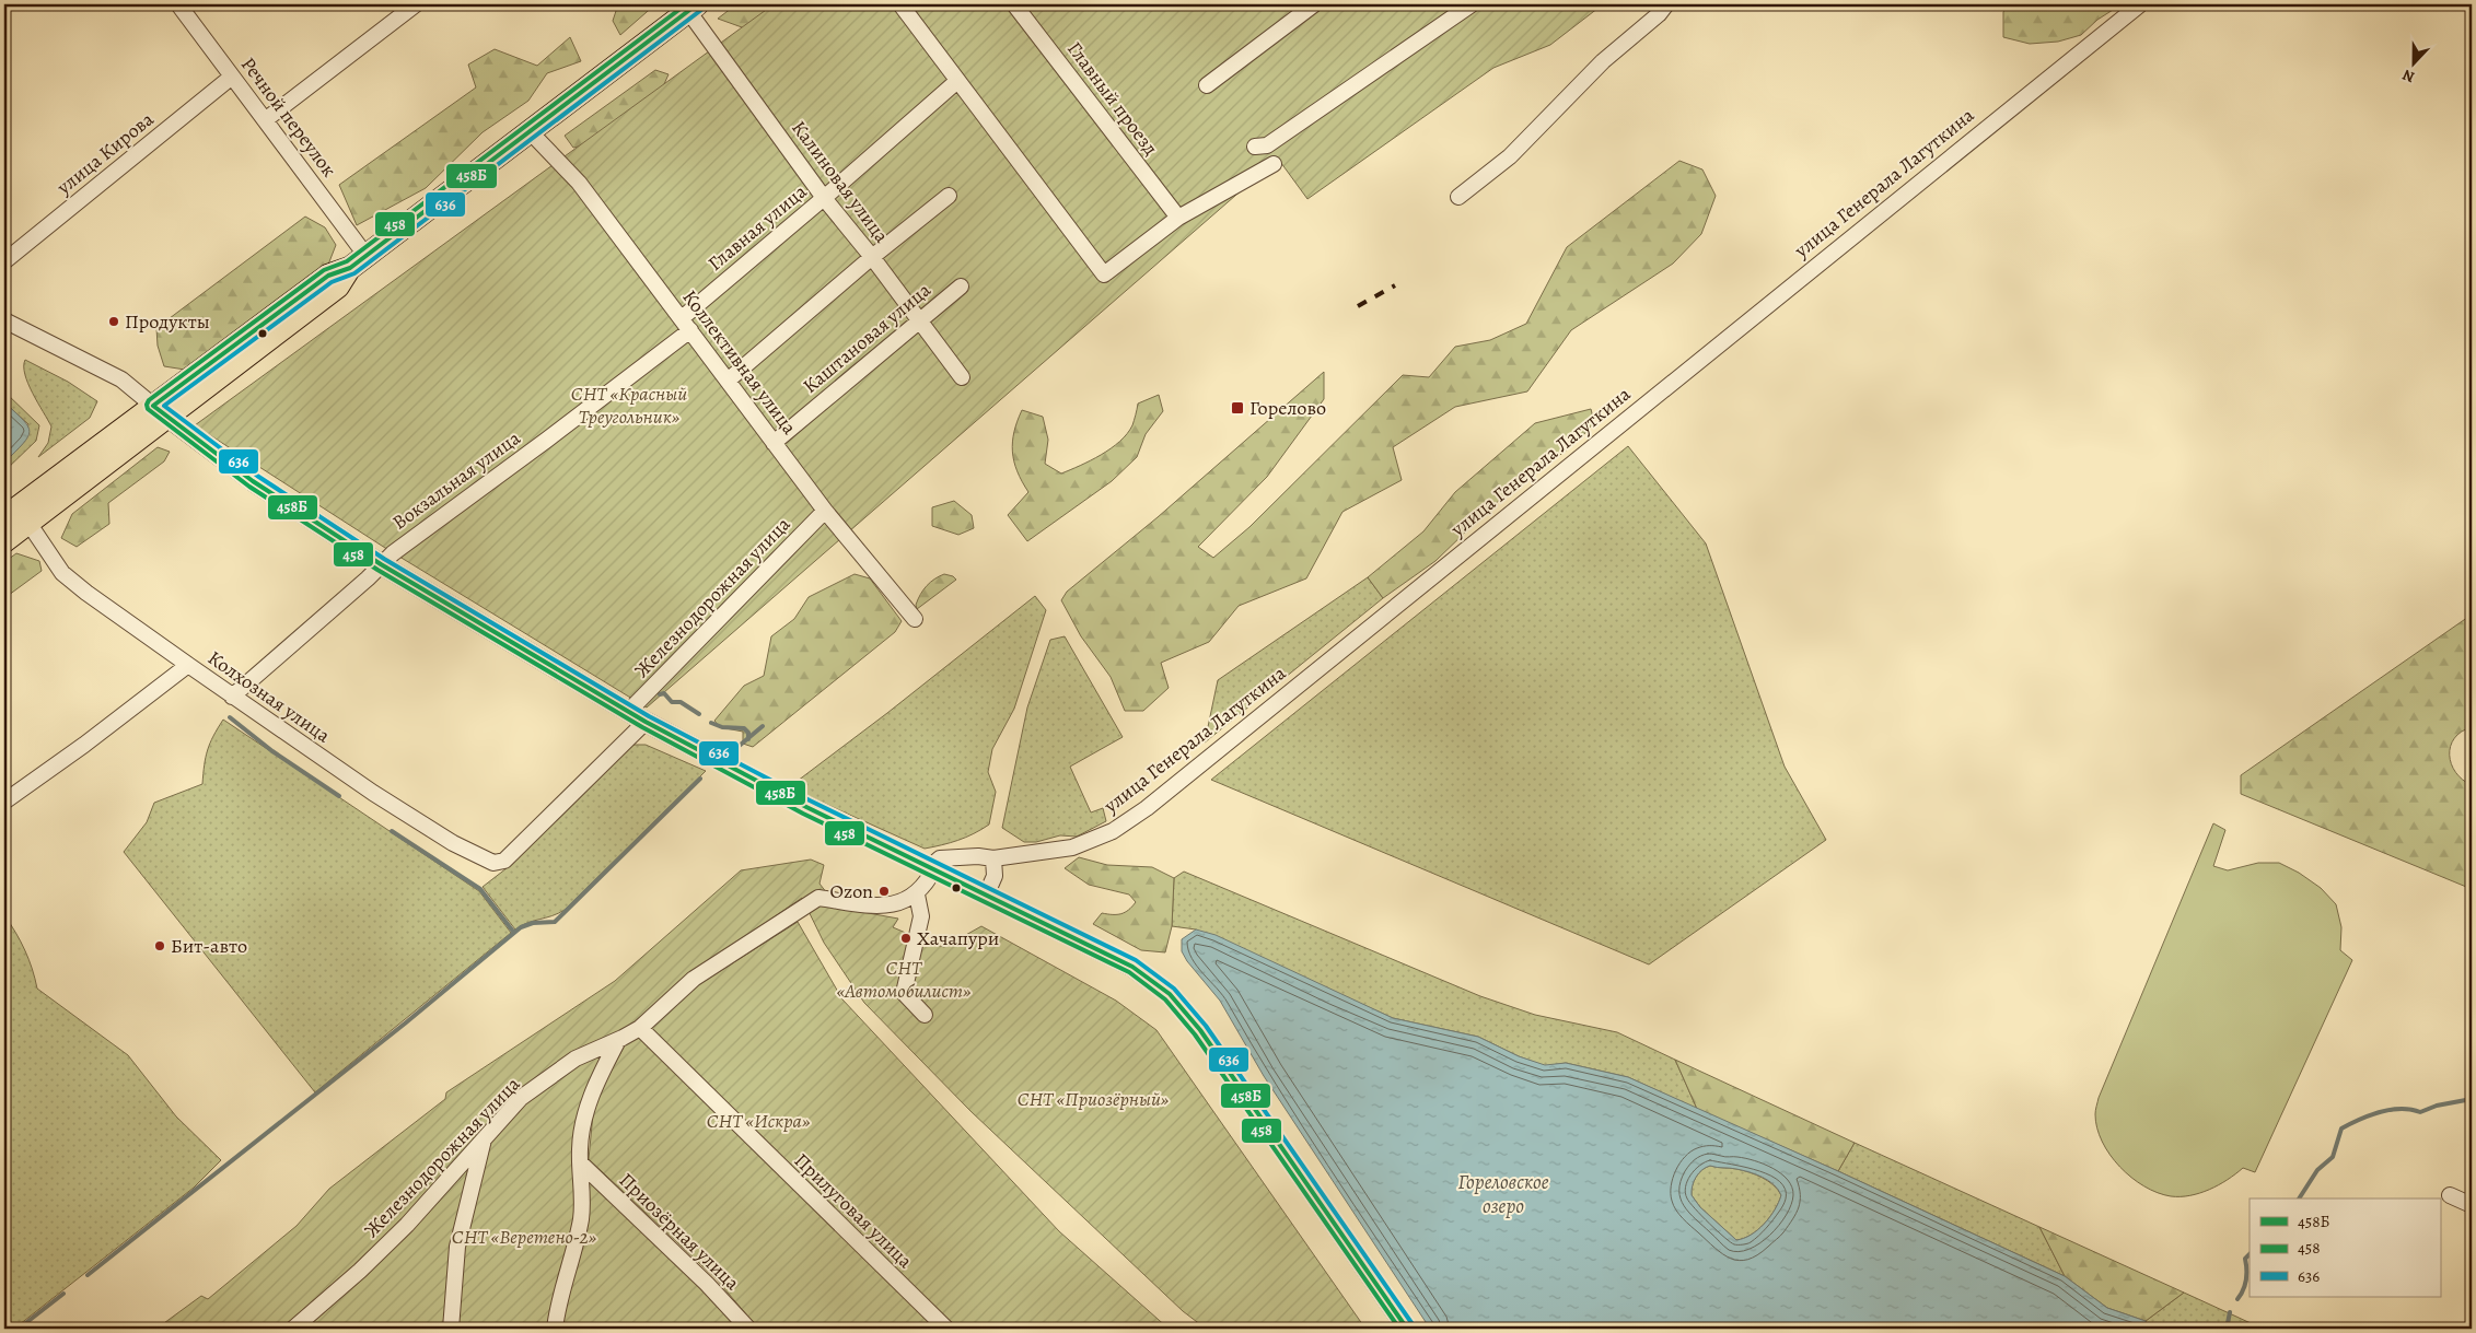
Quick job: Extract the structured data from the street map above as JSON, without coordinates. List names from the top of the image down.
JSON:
{
  "streets": {
    "street": [
      "Главный проезд",
      "Речной переулок",
      "улица Кирова",
      "Калиновая улица",
      "улица Генерала Лагуткина",
      "Главная улица",
      "Каштановая улица",
      "Коллективная улица",
      "Вокзальная улица",
      "Железнодорожная улица",
      "Колхозная улица",
      "Прилуговая улица",
      "Приозёрная улица"
    ]
  },
  "crossings": [
    ["Речной переулок", "улица Кирова"],
    ["Калиновая улица", "Главная улица"],
    ["Калиновая улица", "Каштановая улица"],
    ["Главная улица", "Коллективная улица"],
    ["Главная улица", "Вокзальная улица"],
    ["Каштановая улица", "Коллективная улица"],
    ["Коллективная улица", "Вокзальная улица"],
    ["Коллективная улица", "Железнодорожная улица"],
    ["Вокзальная улица", "Колхозная улица"],
    ["Железнодорожная улица", "Прилуговая улица"]
  ],
  "water": ["Гореловское озеро"],
  "parks": [
    "СНТ «Красный Треугольник»",
    "СНТ «Автомобилист»",
    "СНТ «Приозёрный»",
    "СНТ «Искра»",
    "СНТ «Веретено-2»"
  ],
  "places": {
    "other": [
      "Продукты",
      "Ozon",
      "Хачапури",
      "Бит-авто"
    ],
    "transit": ["Горелово"]
  },
  "lines": ["transit line 458Б", "transit line 458", "transit line 636"],
  "legend": ["458Б", "458", "636"],
  "north": "bottom"
}
